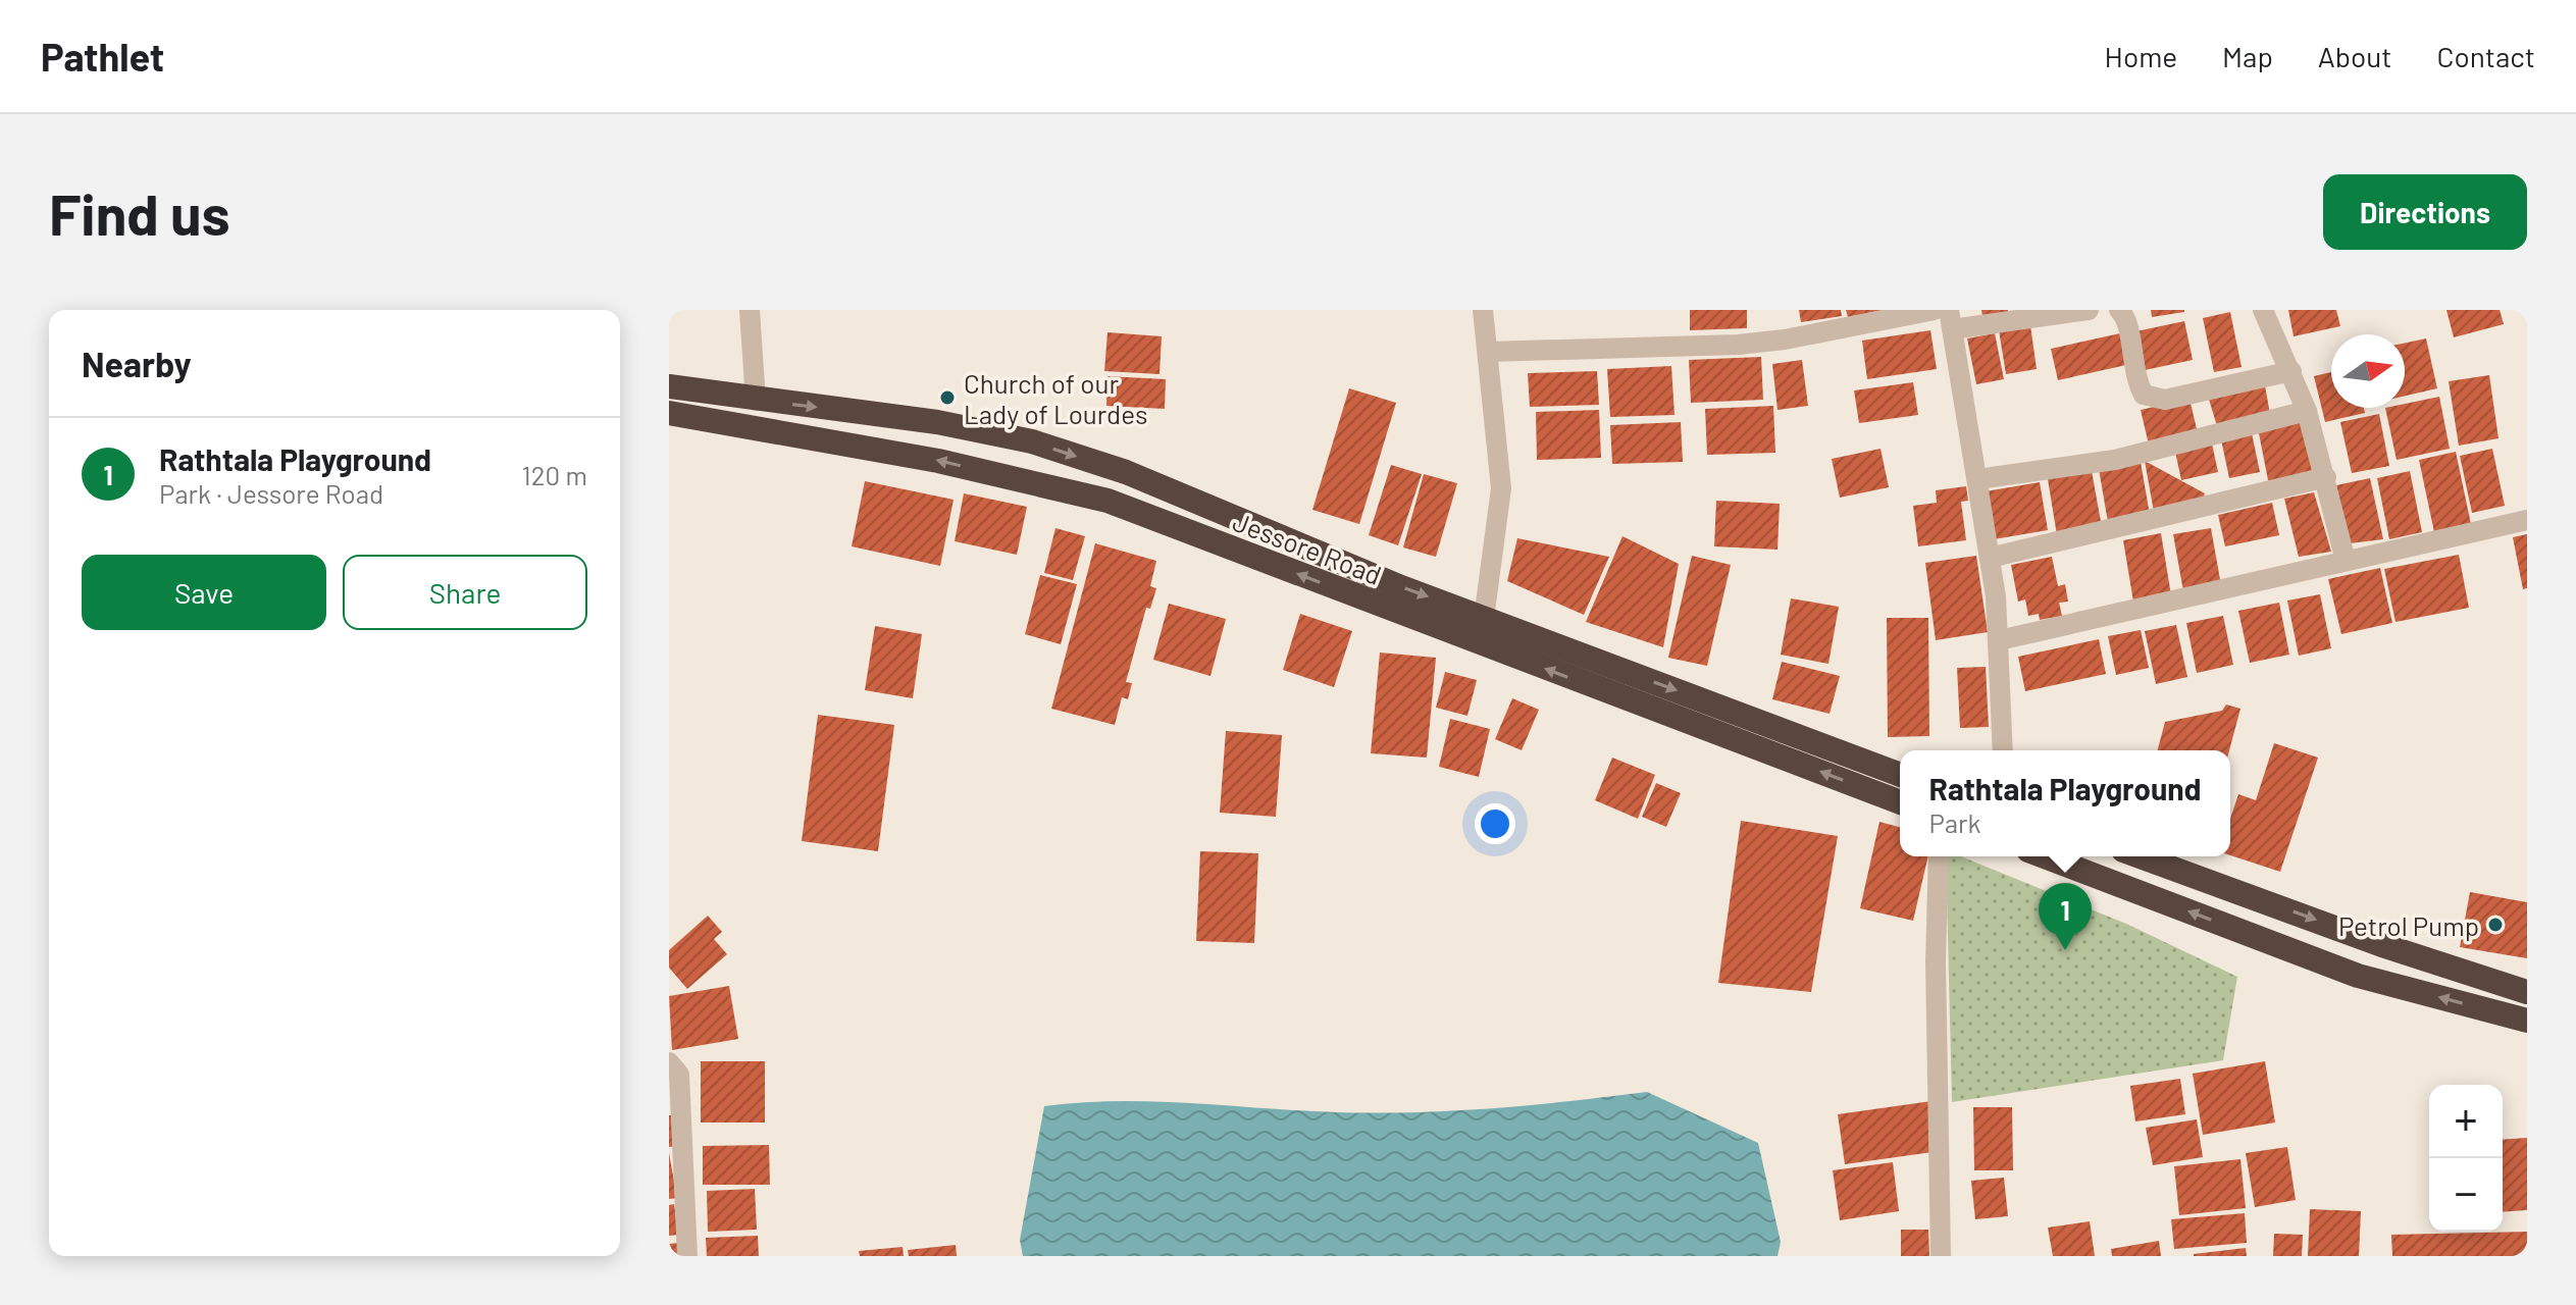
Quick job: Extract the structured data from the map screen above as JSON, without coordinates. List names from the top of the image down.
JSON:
{
  "streets": {
    "highway": ["Jessore Road"]
  },
  "places": ["Church of our Lady of Lourdes", "Petrol Pump"],
  "north": "right",
  "page": {
    "header": "Pathlet",
    "nav": [
      "Home",
      "Map",
      "About",
      "Contact"
    ],
    "buttons": [
      "Directions",
      ["Save", "Share"]
    ],
    "title": "Find us",
    "heading": "Nearby",
    "list": [
      {
        "mark": "1",
        "name": "Rathtala Playground",
        "note": "Park · Jessore Road",
        "value": "120 m"
      }
    ],
    "popup": ["Rathtala Playground", "Park"],
    "pins": "1",
    "map_buttons": ["+", "−"]
  }
}
